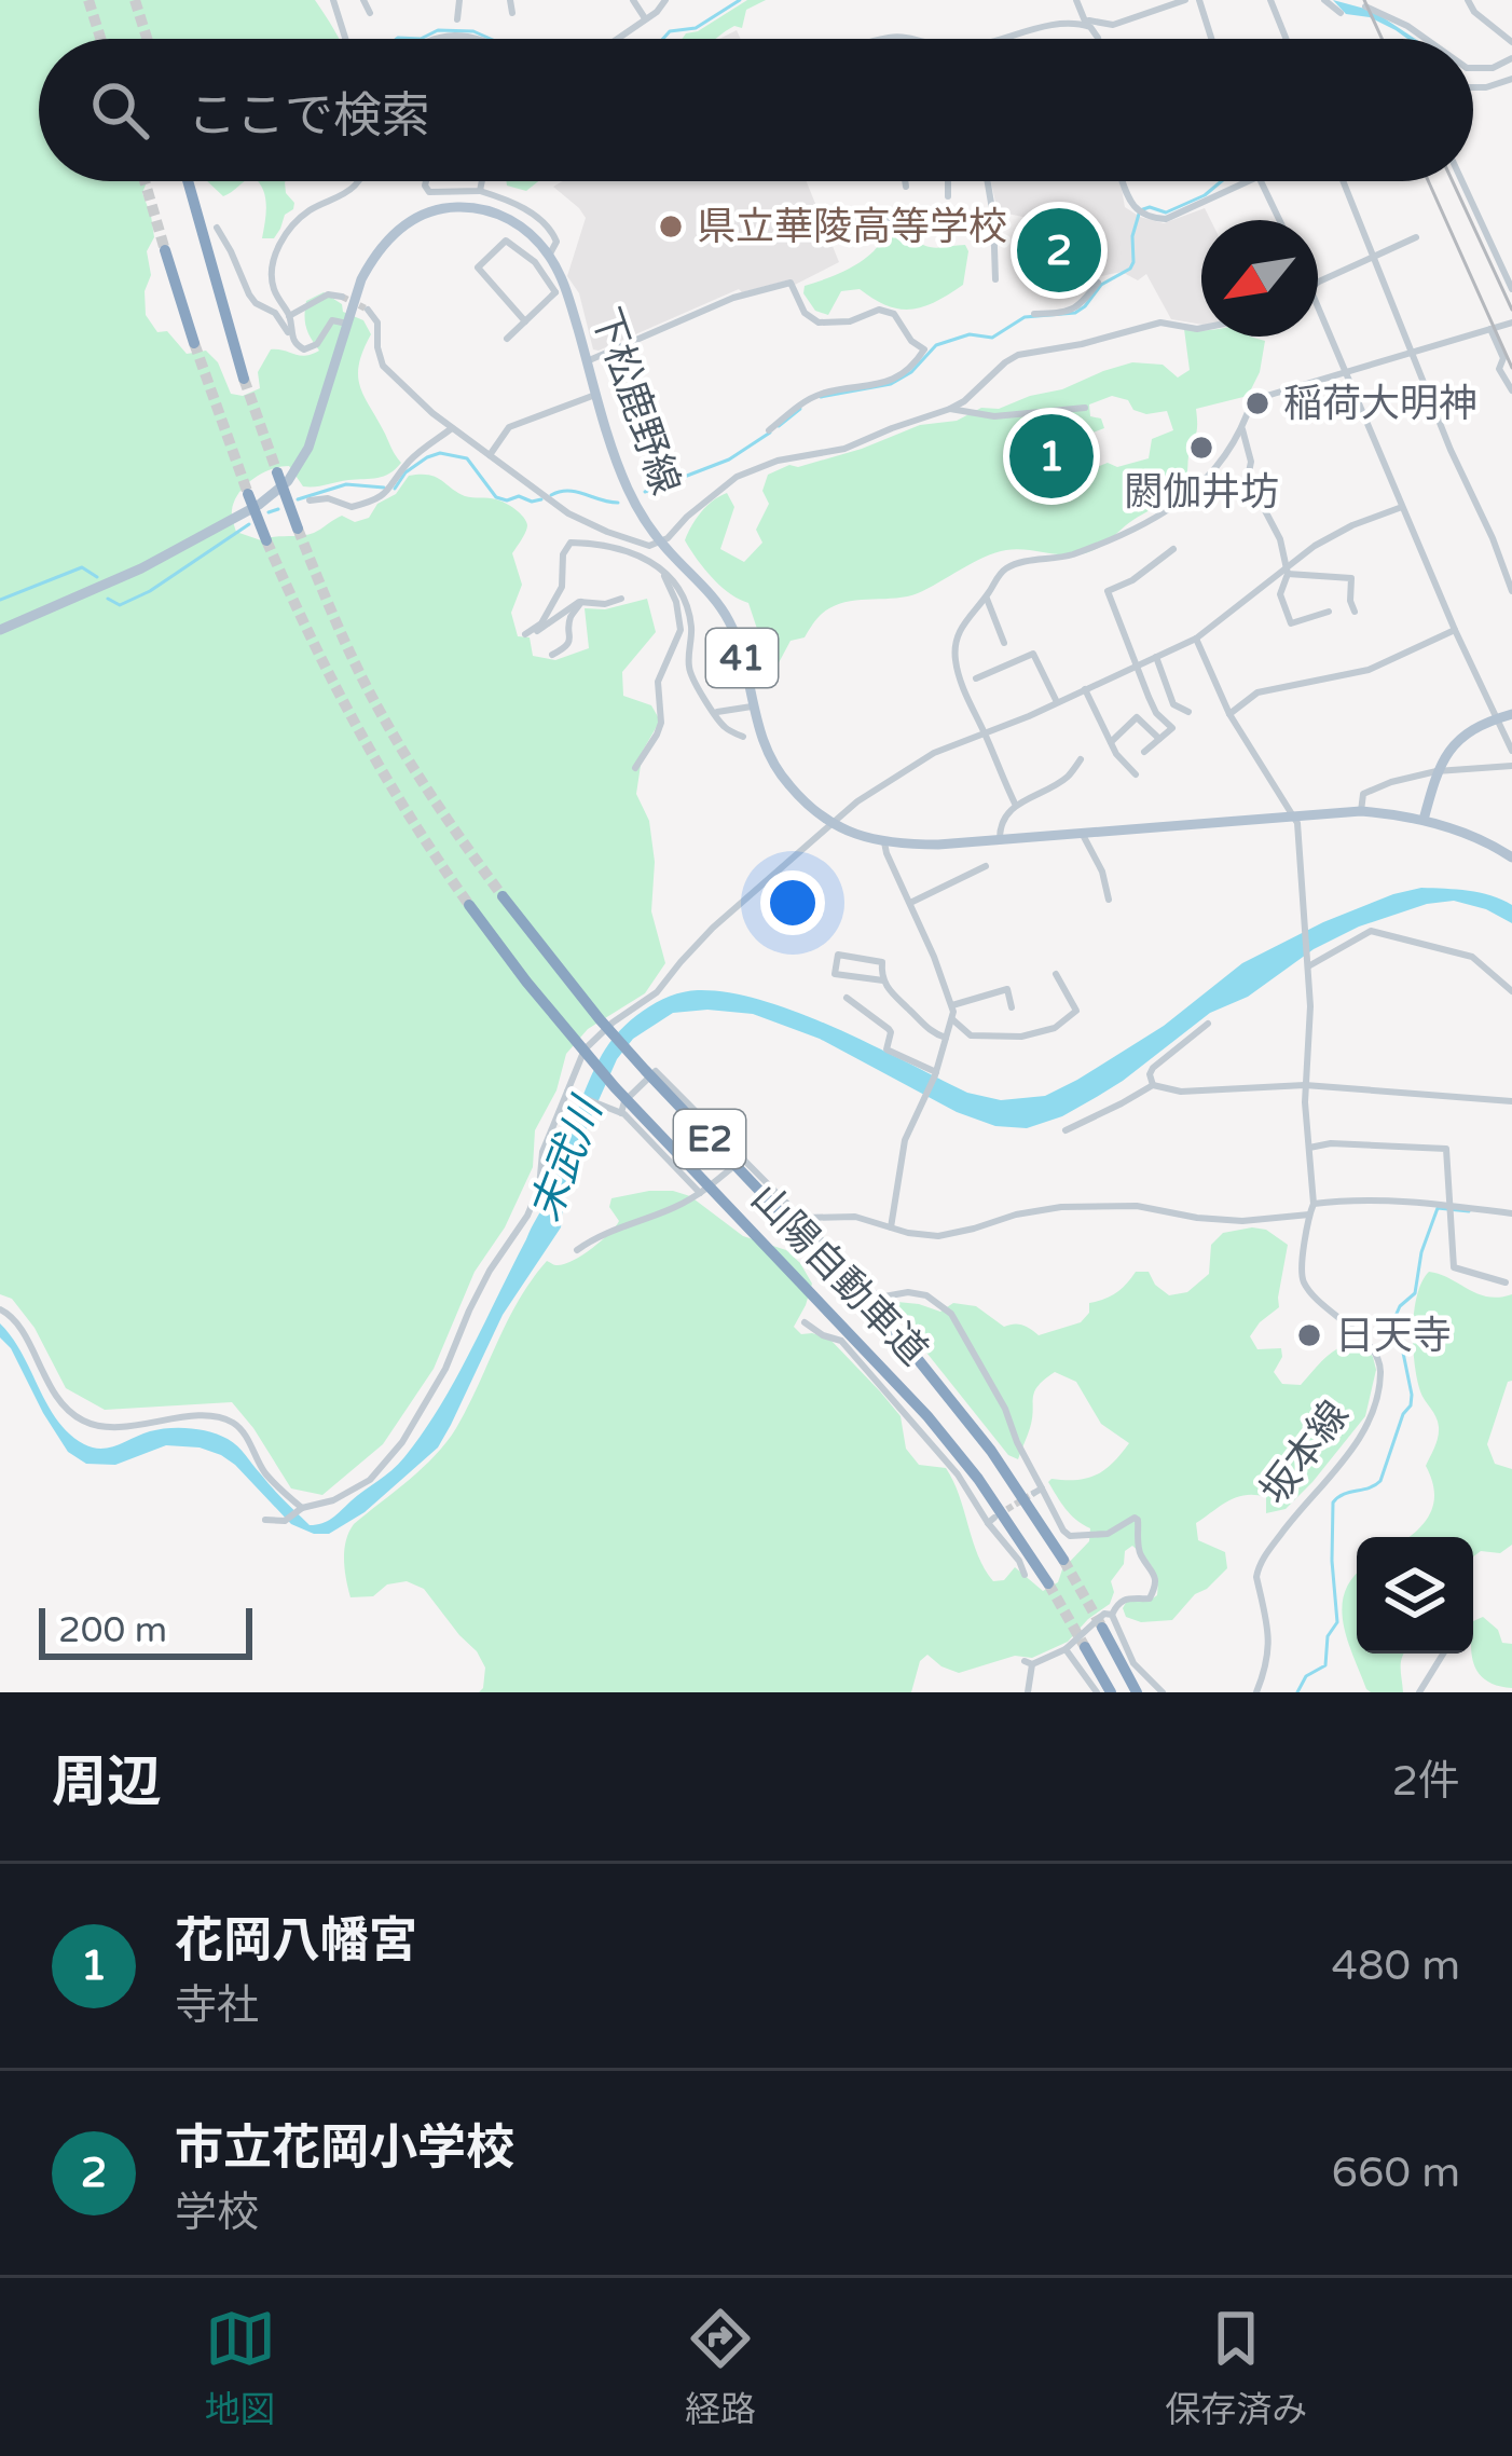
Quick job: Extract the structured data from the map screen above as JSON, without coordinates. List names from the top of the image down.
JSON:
{
  "streets": {
    "highway": ["E2", "山陽自動車道"],
    "main road": ["下松鹿野線", "41"],
    "street": ["坂本線"]
  },
  "crossings": [
    ["下松鹿野線", "坂本線"]
  ],
  "water": ["末武川"],
  "places": [
    "県立華陵高等学校",
    "稲荷大明神",
    "閼伽井坊",
    "日天寺"
  ],
  "scale_bar": "200 m",
  "north": "bottom left",
  "page": {
    "search": "ここで検索",
    "pins": ["2", "1"],
    "scale": "200 m",
    "heading": ["周辺", "2件"],
    "list": [
      {
        "mark": "1",
        "name": "花岡八幡宮",
        "note": "寺社",
        "value": "480 m"
      },
      {
        "mark": "2",
        "name": "市立花岡小学校",
        "note": "学校",
        "value": "660 m"
      }
    ],
    "nav": ["地図", "経路", "保存済み"]
  }
}
